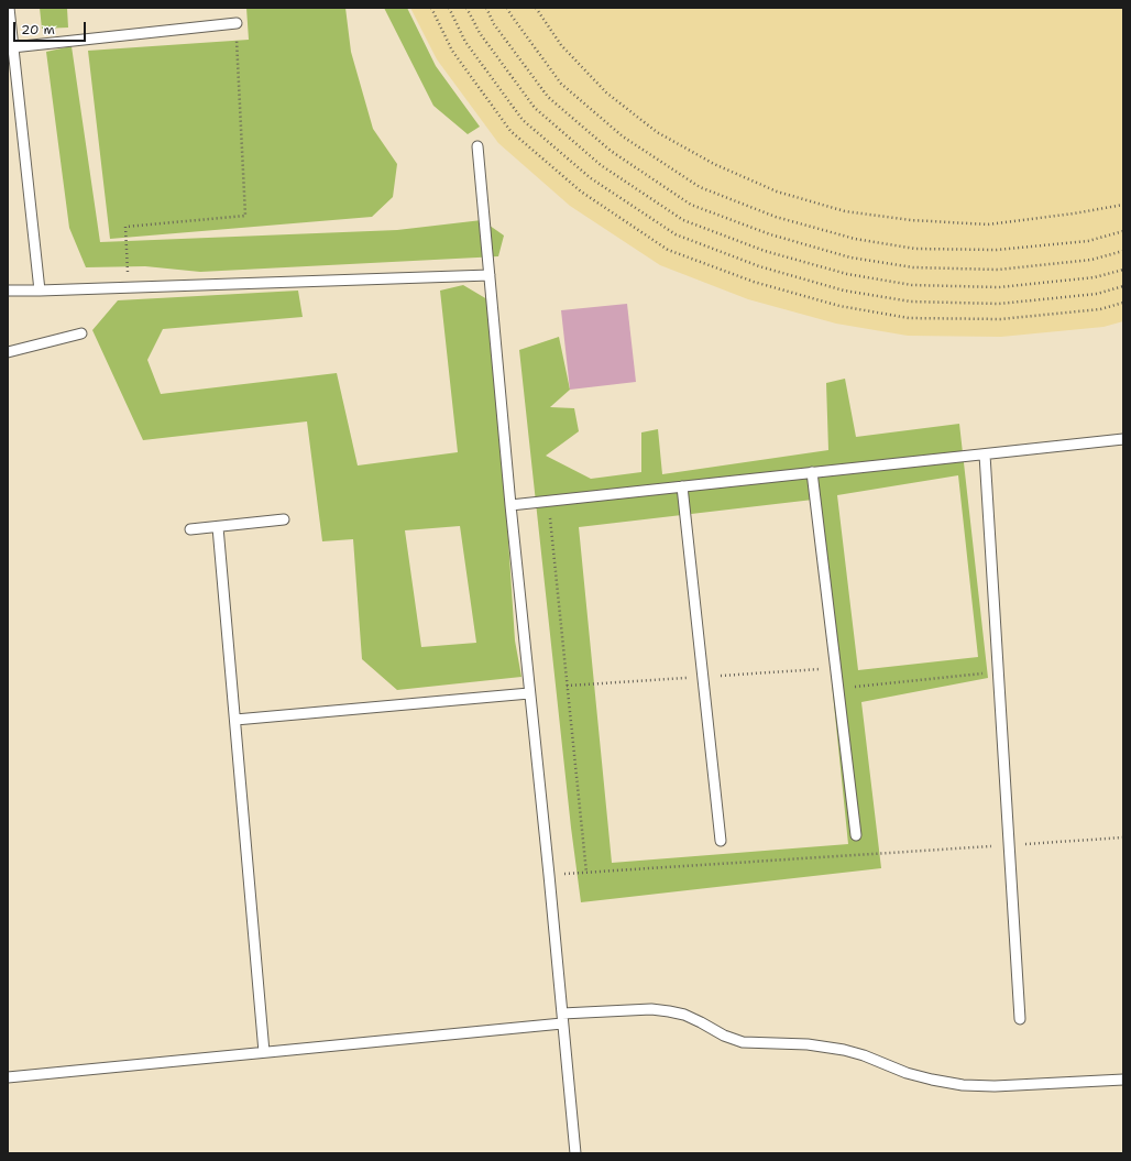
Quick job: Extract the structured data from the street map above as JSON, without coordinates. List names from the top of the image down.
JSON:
{
  "scale_bar": "20 m"
}
